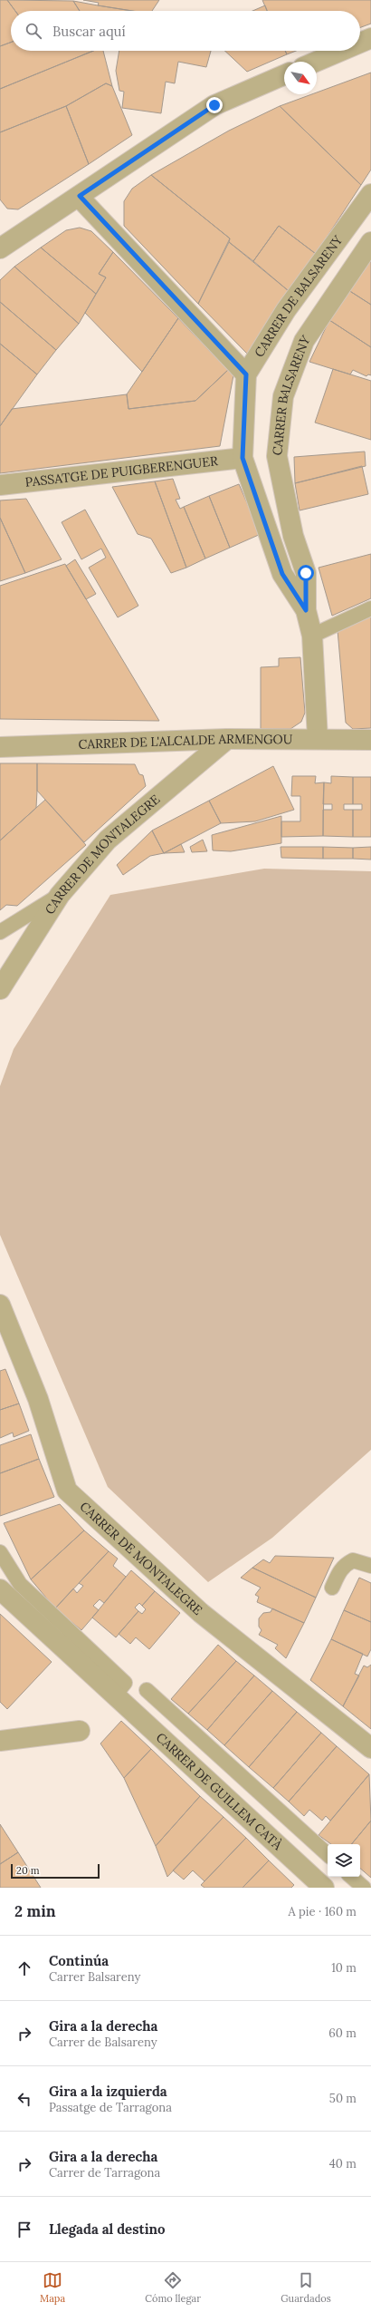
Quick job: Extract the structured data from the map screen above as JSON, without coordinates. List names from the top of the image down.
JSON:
{
  "streets": {
    "street": [
      "CARRER DE BALSARENY",
      "CARRER BALSARENY",
      "PASSATGE DE PUIGBERENGUER",
      "CARRER DE L'ALCALDE ARMENGOU",
      "CARRER DE MONTALEGRE",
      "CARRER DE GUILLEM CATÀ"
    ]
  },
  "crossings": [
    ["CARRER DE BALSARENY", "CARRER BALSARENY"],
    ["CARRER DE BALSARENY", "PASSATGE DE PUIGBERENGUER"],
    ["CARRER DE BALSARENY", "CARRER DE L'ALCALDE ARMENGOU"],
    ["CARRER DE L'ALCALDE ARMENGOU", "CARRER DE MONTALEGRE"]
  ],
  "scale_bar": "20 m",
  "north": "bottom right",
  "page": {
    "search": "Buscar aquí",
    "scale": "20 m",
    "heading": ["2 min", "A pie · 160 m"],
    "list": [
      ["Continúa", "Carrer Balsareny", "10 m"],
      ["Gira a la derecha", "Carrer de Balsareny", "60 m"],
      ["Gira a la izquierda", "Passatge de Tarragona", "50 m"],
      ["Gira a la derecha", "Carrer de Tarragona", "40 m"],
      "Llegada al destino"
    ],
    "nav": ["Mapa", "Cómo llegar", "Guardados"]
  }
}
